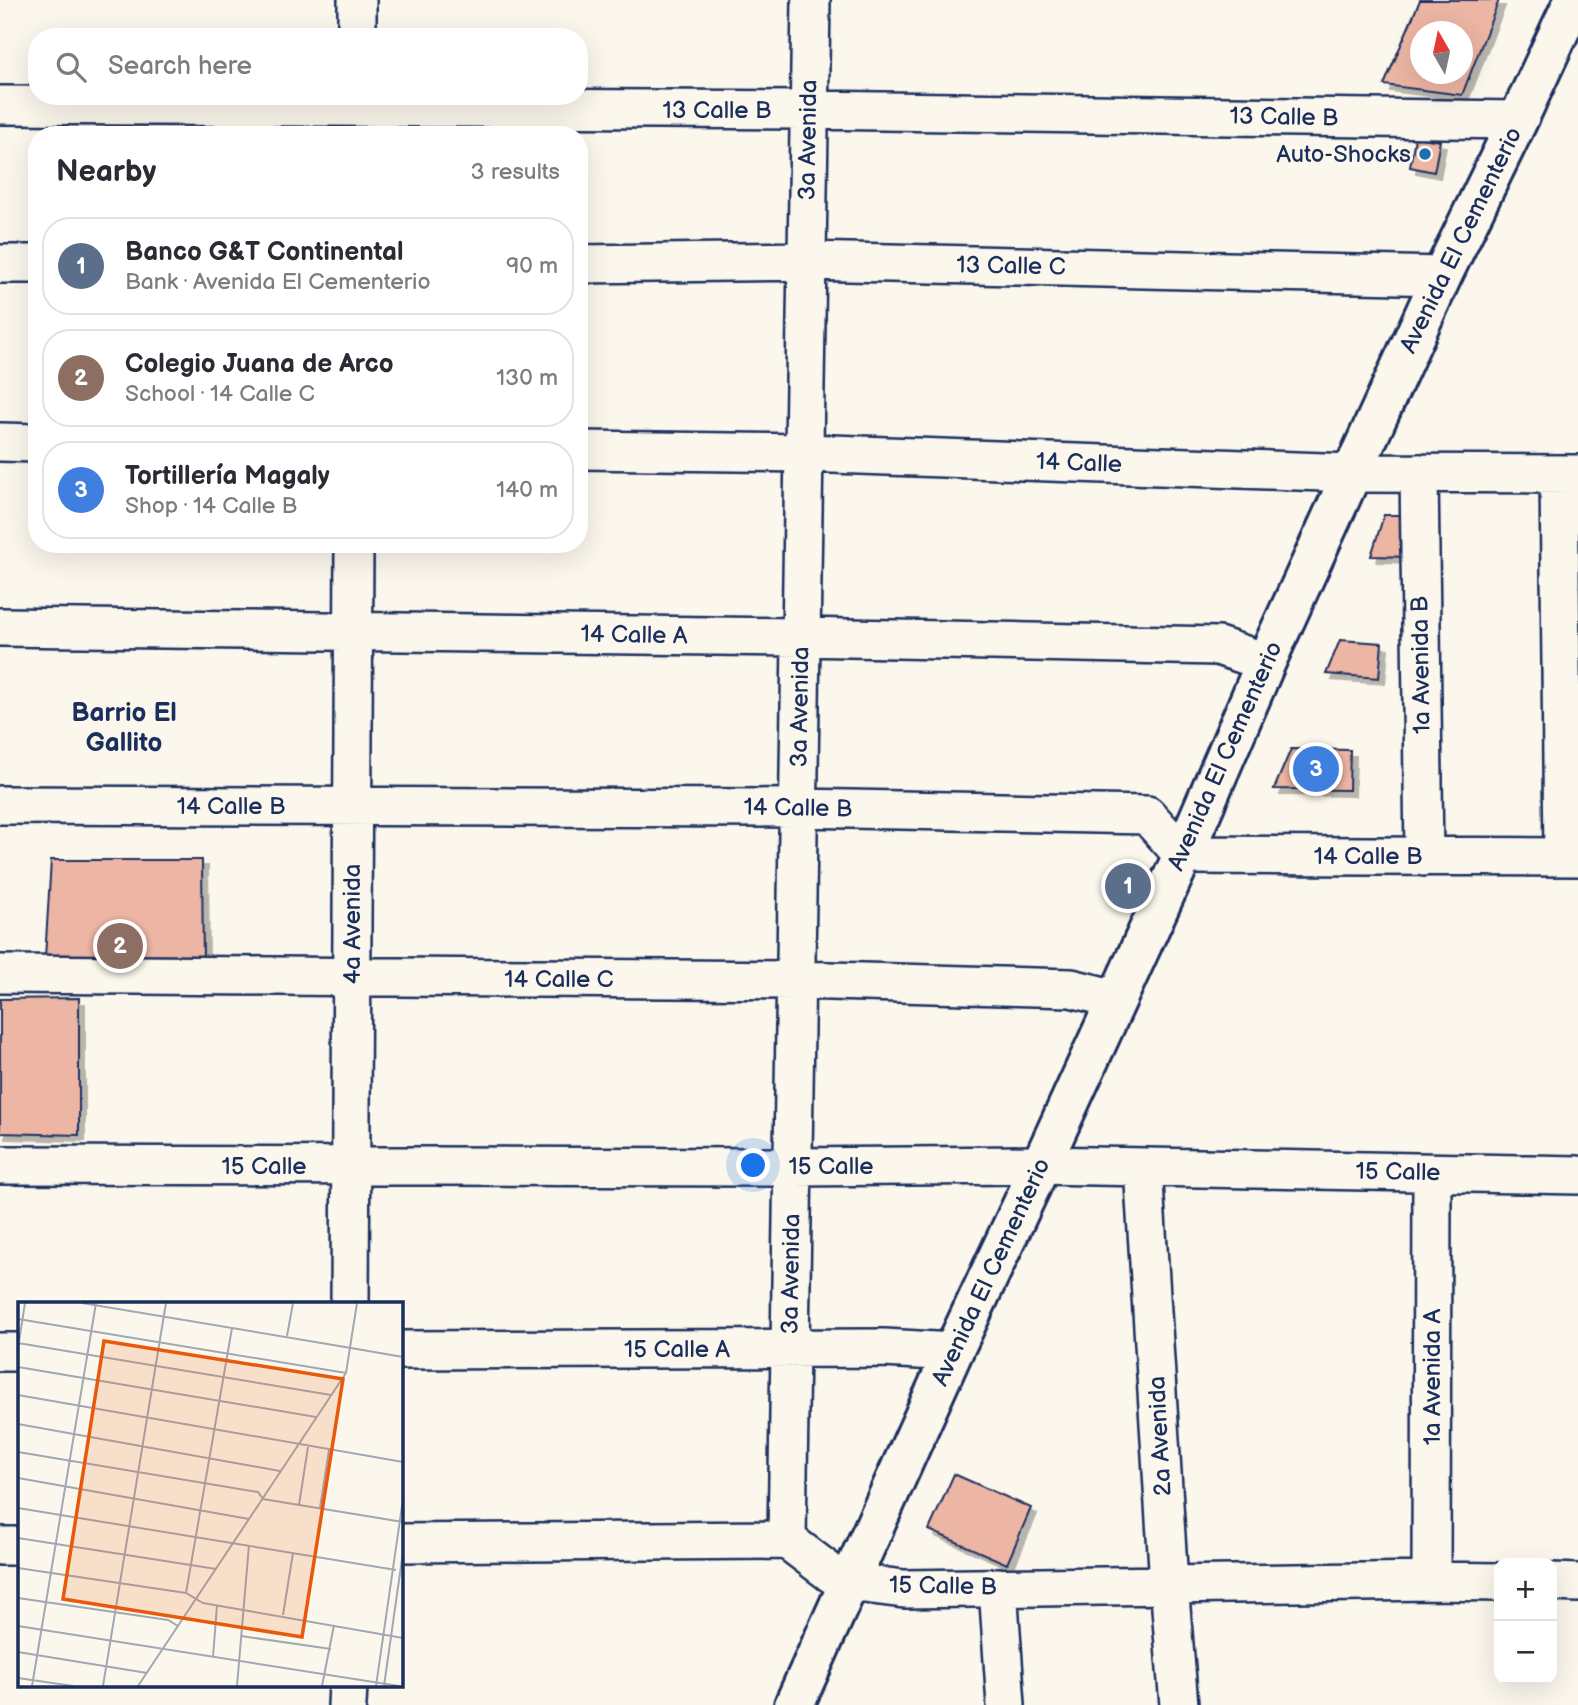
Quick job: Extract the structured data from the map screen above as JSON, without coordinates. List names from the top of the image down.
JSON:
{
  "streets": {
    "main road": ["Avenida El Cementerio"],
    "street": [
      "13 Calle B",
      "3a Avenida",
      "13 Calle C",
      "14 Calle",
      "14 Calle A",
      "1a Avenida B",
      "14 Calle B",
      "4a Avenida",
      "14 Calle C",
      "15 Calle",
      "15 Calle A",
      "1a Avenida A",
      "2a Avenida",
      "15 Calle B"
    ]
  },
  "crossings": [
    ["13 Calle B", "3a Avenida"],
    ["13 Calle B", "Avenida El Cementerio"],
    ["3a Avenida", "13 Calle C"],
    ["3a Avenida", "14 Calle"],
    ["3a Avenida", "14 Calle A"],
    ["3a Avenida", "14 Calle B"],
    ["3a Avenida", "14 Calle C"],
    ["3a Avenida", "15 Calle"],
    ["3a Avenida", "15 Calle A"],
    ["3a Avenida", "15 Calle B"],
    ["Avenida El Cementerio", "13 Calle C"],
    ["Avenida El Cementerio", "14 Calle"],
    ["Avenida El Cementerio", "14 Calle A"],
    ["Avenida El Cementerio", "14 Calle B"],
    ["Avenida El Cementerio", "14 Calle C"],
    ["Avenida El Cementerio", "15 Calle"],
    ["Avenida El Cementerio", "15 Calle A"],
    ["Avenida El Cementerio", "15 Calle B"],
    ["14 Calle", "1a Avenida B"],
    ["14 Calle A", "4a Avenida"],
    ["1a Avenida B", "14 Calle B"],
    ["14 Calle B", "4a Avenida"],
    ["4a Avenida", "14 Calle C"],
    ["4a Avenida", "15 Calle"],
    ["15 Calle", "1a Avenida A"],
    ["15 Calle", "2a Avenida"],
    ["1a Avenida A", "15 Calle B"],
    ["2a Avenida", "15 Calle B"]
  ],
  "districts": ["Barrio El Gallito"],
  "places": ["Auto-Shocks"],
  "north": "top",
  "page": {
    "search": "Search here",
    "heading": ["Nearby", "3 results"],
    "list": [
      {
        "mark": "1",
        "name": "Banco G&T Continental",
        "note": "Bank · Avenida El Cementerio",
        "value": "90 m"
      },
      {
        "mark": "2",
        "name": "Colegio Juana de Arco",
        "note": "School · 14 Calle C",
        "value": "130 m"
      },
      {
        "mark": "3",
        "name": "Tortillería Magaly",
        "note": "Shop · 14 Calle B",
        "value": "140 m"
      }
    ],
    "pins": ["3", "1", "2"],
    "map_buttons": ["+", "−"]
  }
}
